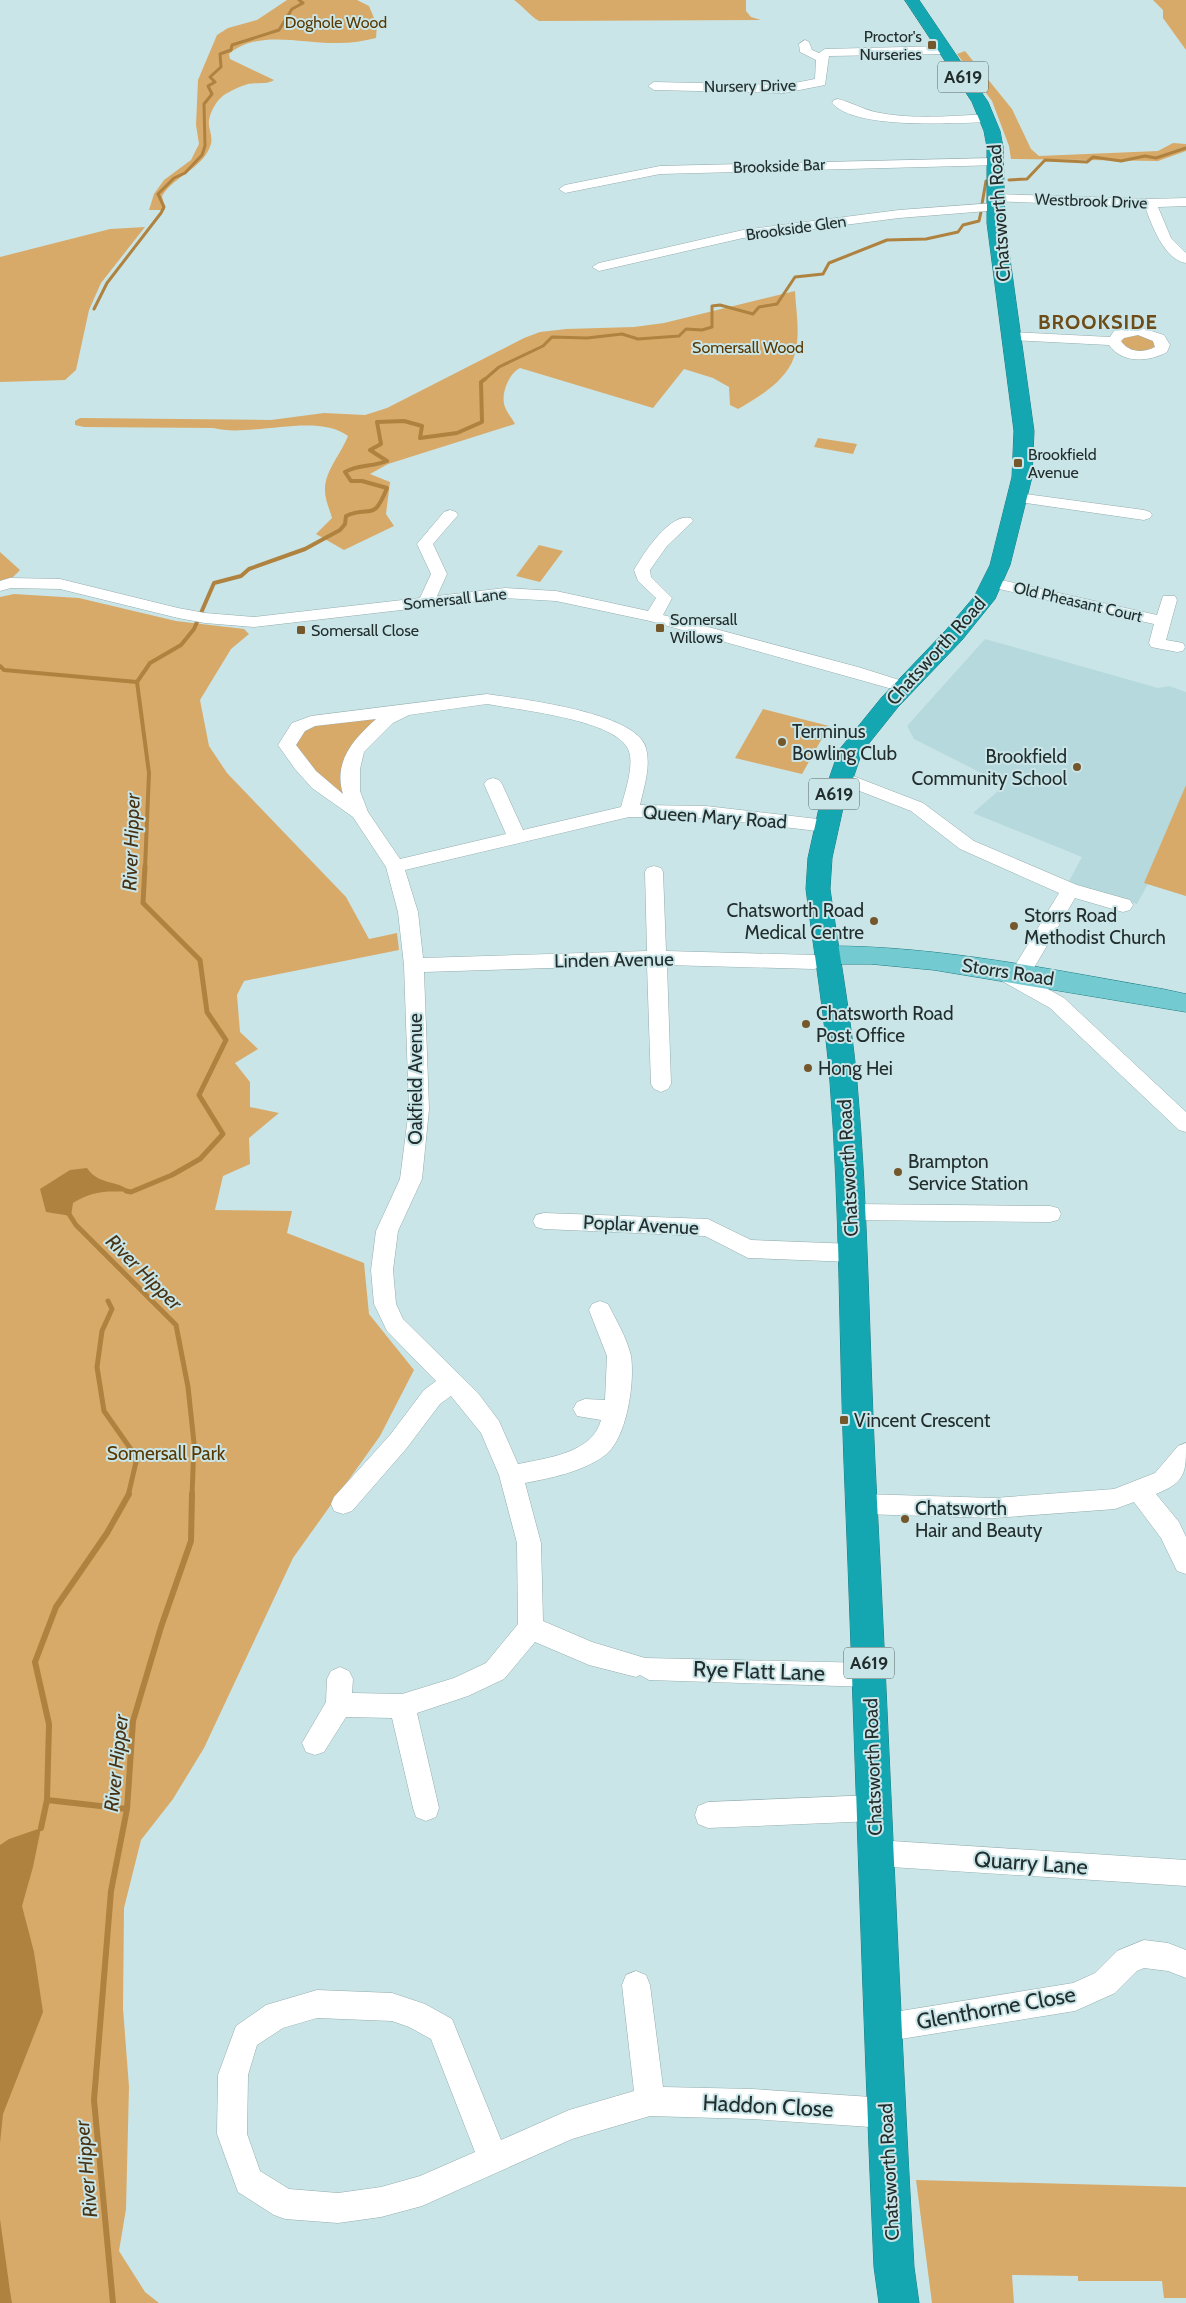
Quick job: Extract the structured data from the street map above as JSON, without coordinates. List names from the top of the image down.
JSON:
{
  "streets": {
    "highway": ["A619", "Chatsworth Road"],
    "main road": ["Storrs Road"],
    "street": [
      "Nursery Drive",
      "Brookside Bar",
      "Westbrook Drive",
      "Brookside Glen",
      "Somersall Lane",
      "Old Pheasant Court",
      "Queen Mary Road",
      "Linden Avenue",
      "Oakfield Avenue",
      "Poplar Avenue",
      "Rye Flatt Lane",
      "Quarry Lane",
      "Glenthorne Close",
      "Haddon Close"
    ]
  },
  "crossings": [
    ["Brookside Bar", "Chatsworth Road"],
    ["Westbrook Drive", "Chatsworth Road"],
    ["Westbrook Drive", "Brookside Glen"],
    ["Chatsworth Road", "Brookside Glen"],
    ["Chatsworth Road", "Somersall Lane"],
    ["Chatsworth Road", "Old Pheasant Court"],
    ["Chatsworth Road", "Queen Mary Road"],
    ["Chatsworth Road", "Linden Avenue"],
    ["Chatsworth Road", "Storrs Road"],
    ["Chatsworth Road", "Poplar Avenue"],
    ["Chatsworth Road", "Rye Flatt Lane"],
    ["Chatsworth Road", "Quarry Lane"],
    ["Chatsworth Road", "Glenthorne Close"],
    ["Chatsworth Road", "Haddon Close"],
    ["Queen Mary Road", "Oakfield Avenue"],
    ["Linden Avenue", "Storrs Road"],
    ["Linden Avenue", "Oakfield Avenue"],
    ["Oakfield Avenue", "Rye Flatt Lane"]
  ],
  "districts": ["BROOKSIDE"],
  "water": ["River Hipper"],
  "parks": ["Doghole Wood", "Somersall Wood", "Somersall Park"],
  "places": {
    "transit": [
      "Proctor's Nurseries",
      "Brookfield Avenue",
      "Somersall Willows",
      "Somersall Close",
      "Vincent Crescent"
    ],
    "other": [
      "Terminus Bowling Club",
      "Brookfield Community School",
      "Chatsworth Road Medical Centre",
      "Storrs Road Methodist Church",
      "Chatsworth Road Post Office",
      "Hong Hei",
      "Brampton Service Station",
      "Chatsworth Hair and Beauty"
    ]
  }
}
